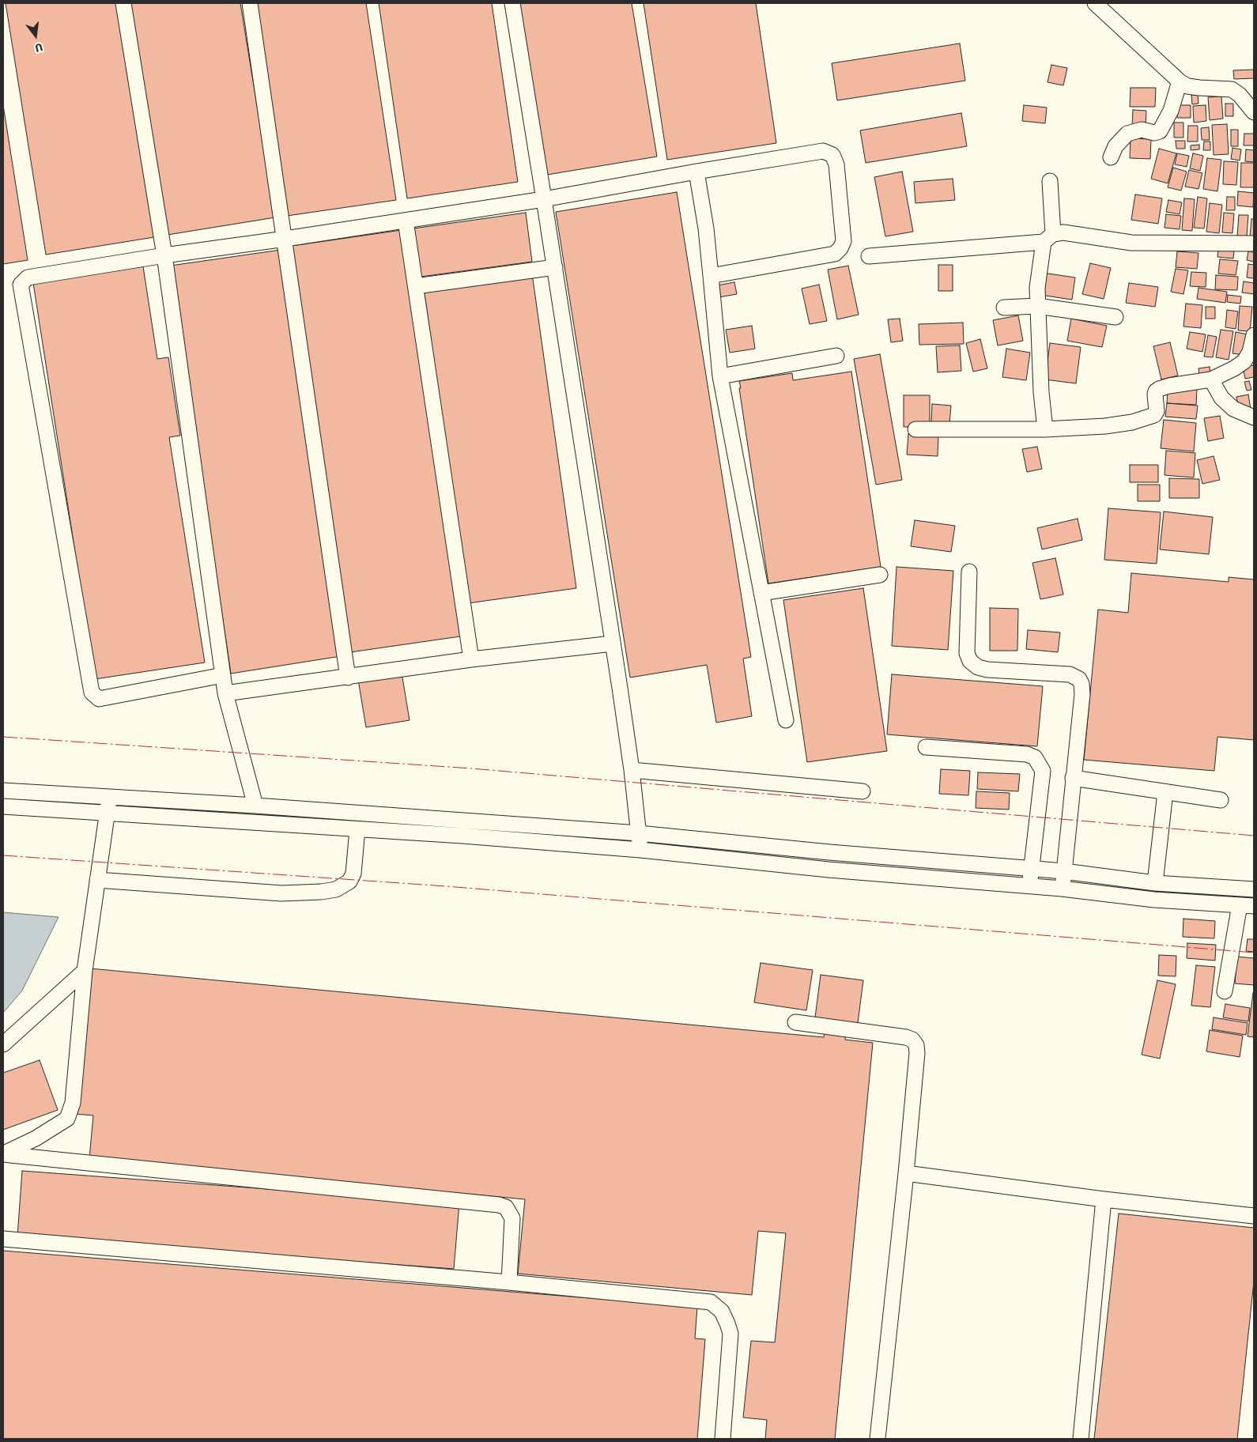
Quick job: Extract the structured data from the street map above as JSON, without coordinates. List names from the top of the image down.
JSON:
{
  "north": "bottom"
}
